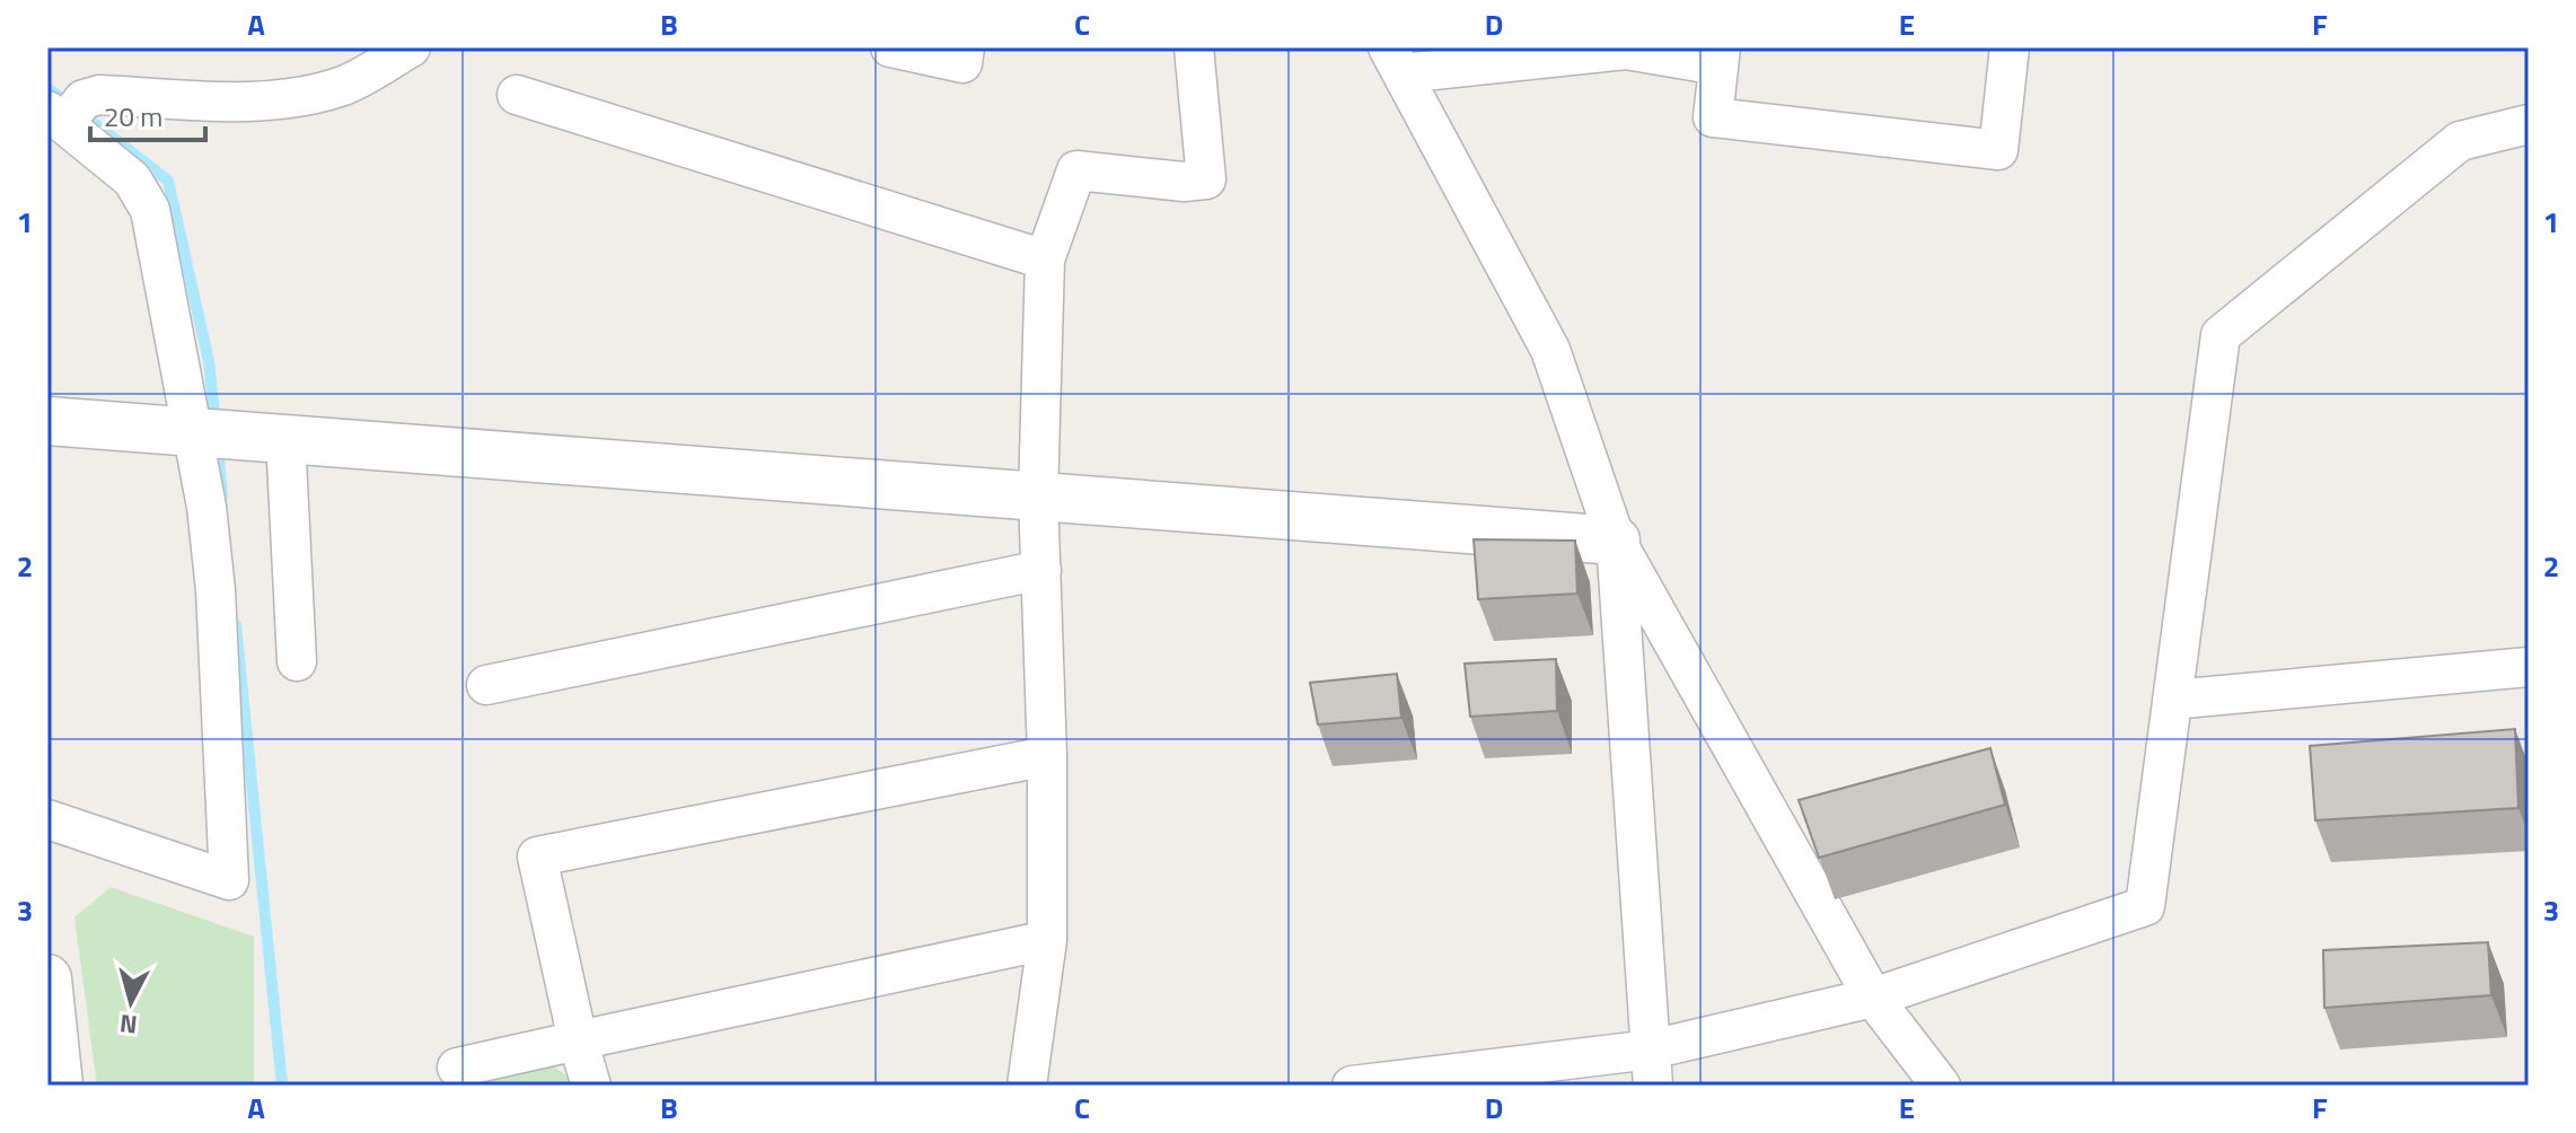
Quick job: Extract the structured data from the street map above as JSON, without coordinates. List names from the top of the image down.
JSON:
{
  "scale_bar": "20 m",
  "north": "bottom",
  "grid": {
    "columns": [
      "A",
      "B",
      "C",
      "D",
      "E",
      "F"
    ],
    "rows": ["1", "2", "3"]
  }
}
